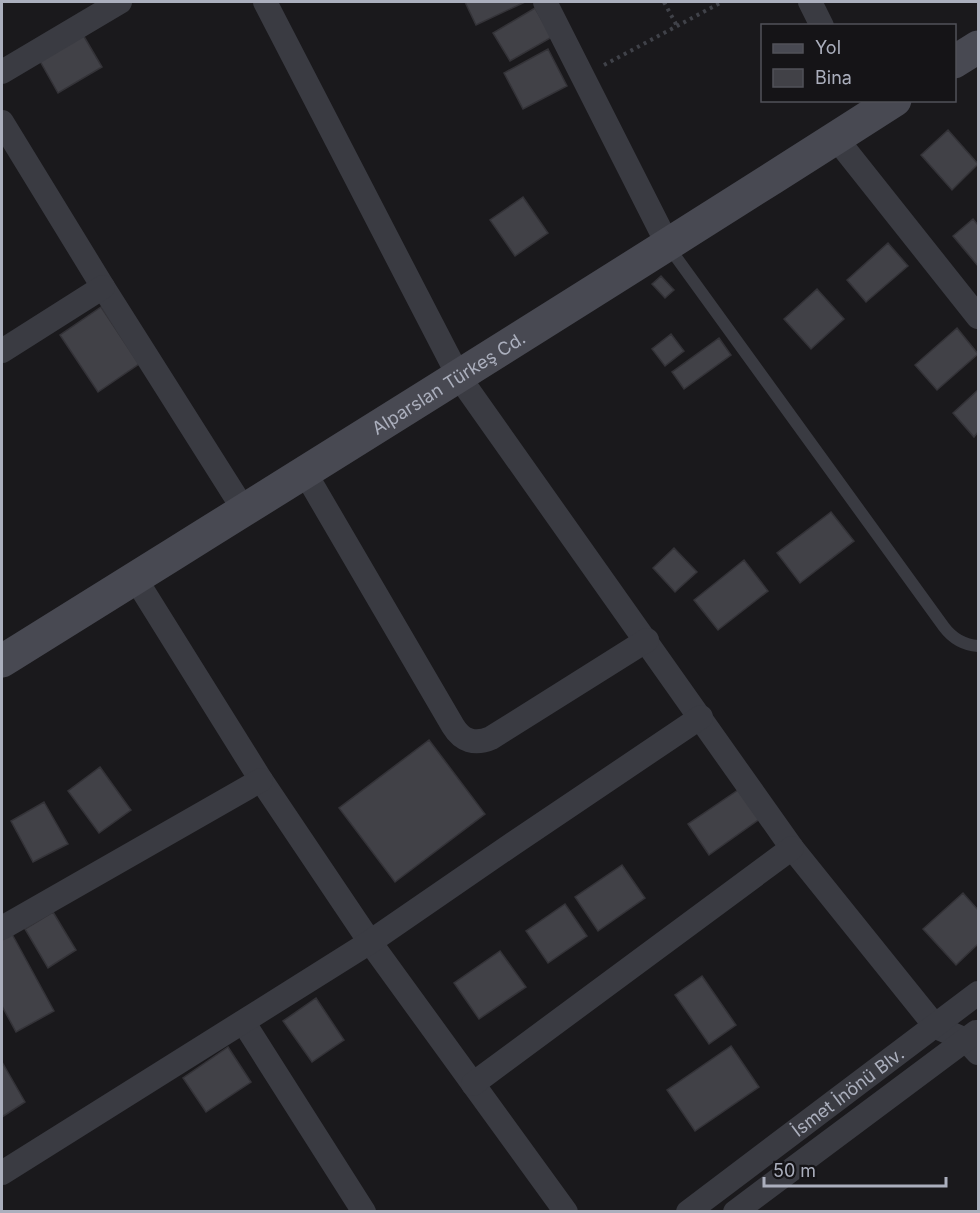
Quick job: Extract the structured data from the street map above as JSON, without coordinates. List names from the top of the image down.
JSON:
{
  "streets": {
    "street": ["Alparslan Türkeş Cd.", "İsmet İnönü Blv."]
  },
  "legend": ["Yol", "Bina"],
  "scale_bar": "50 m"
}
